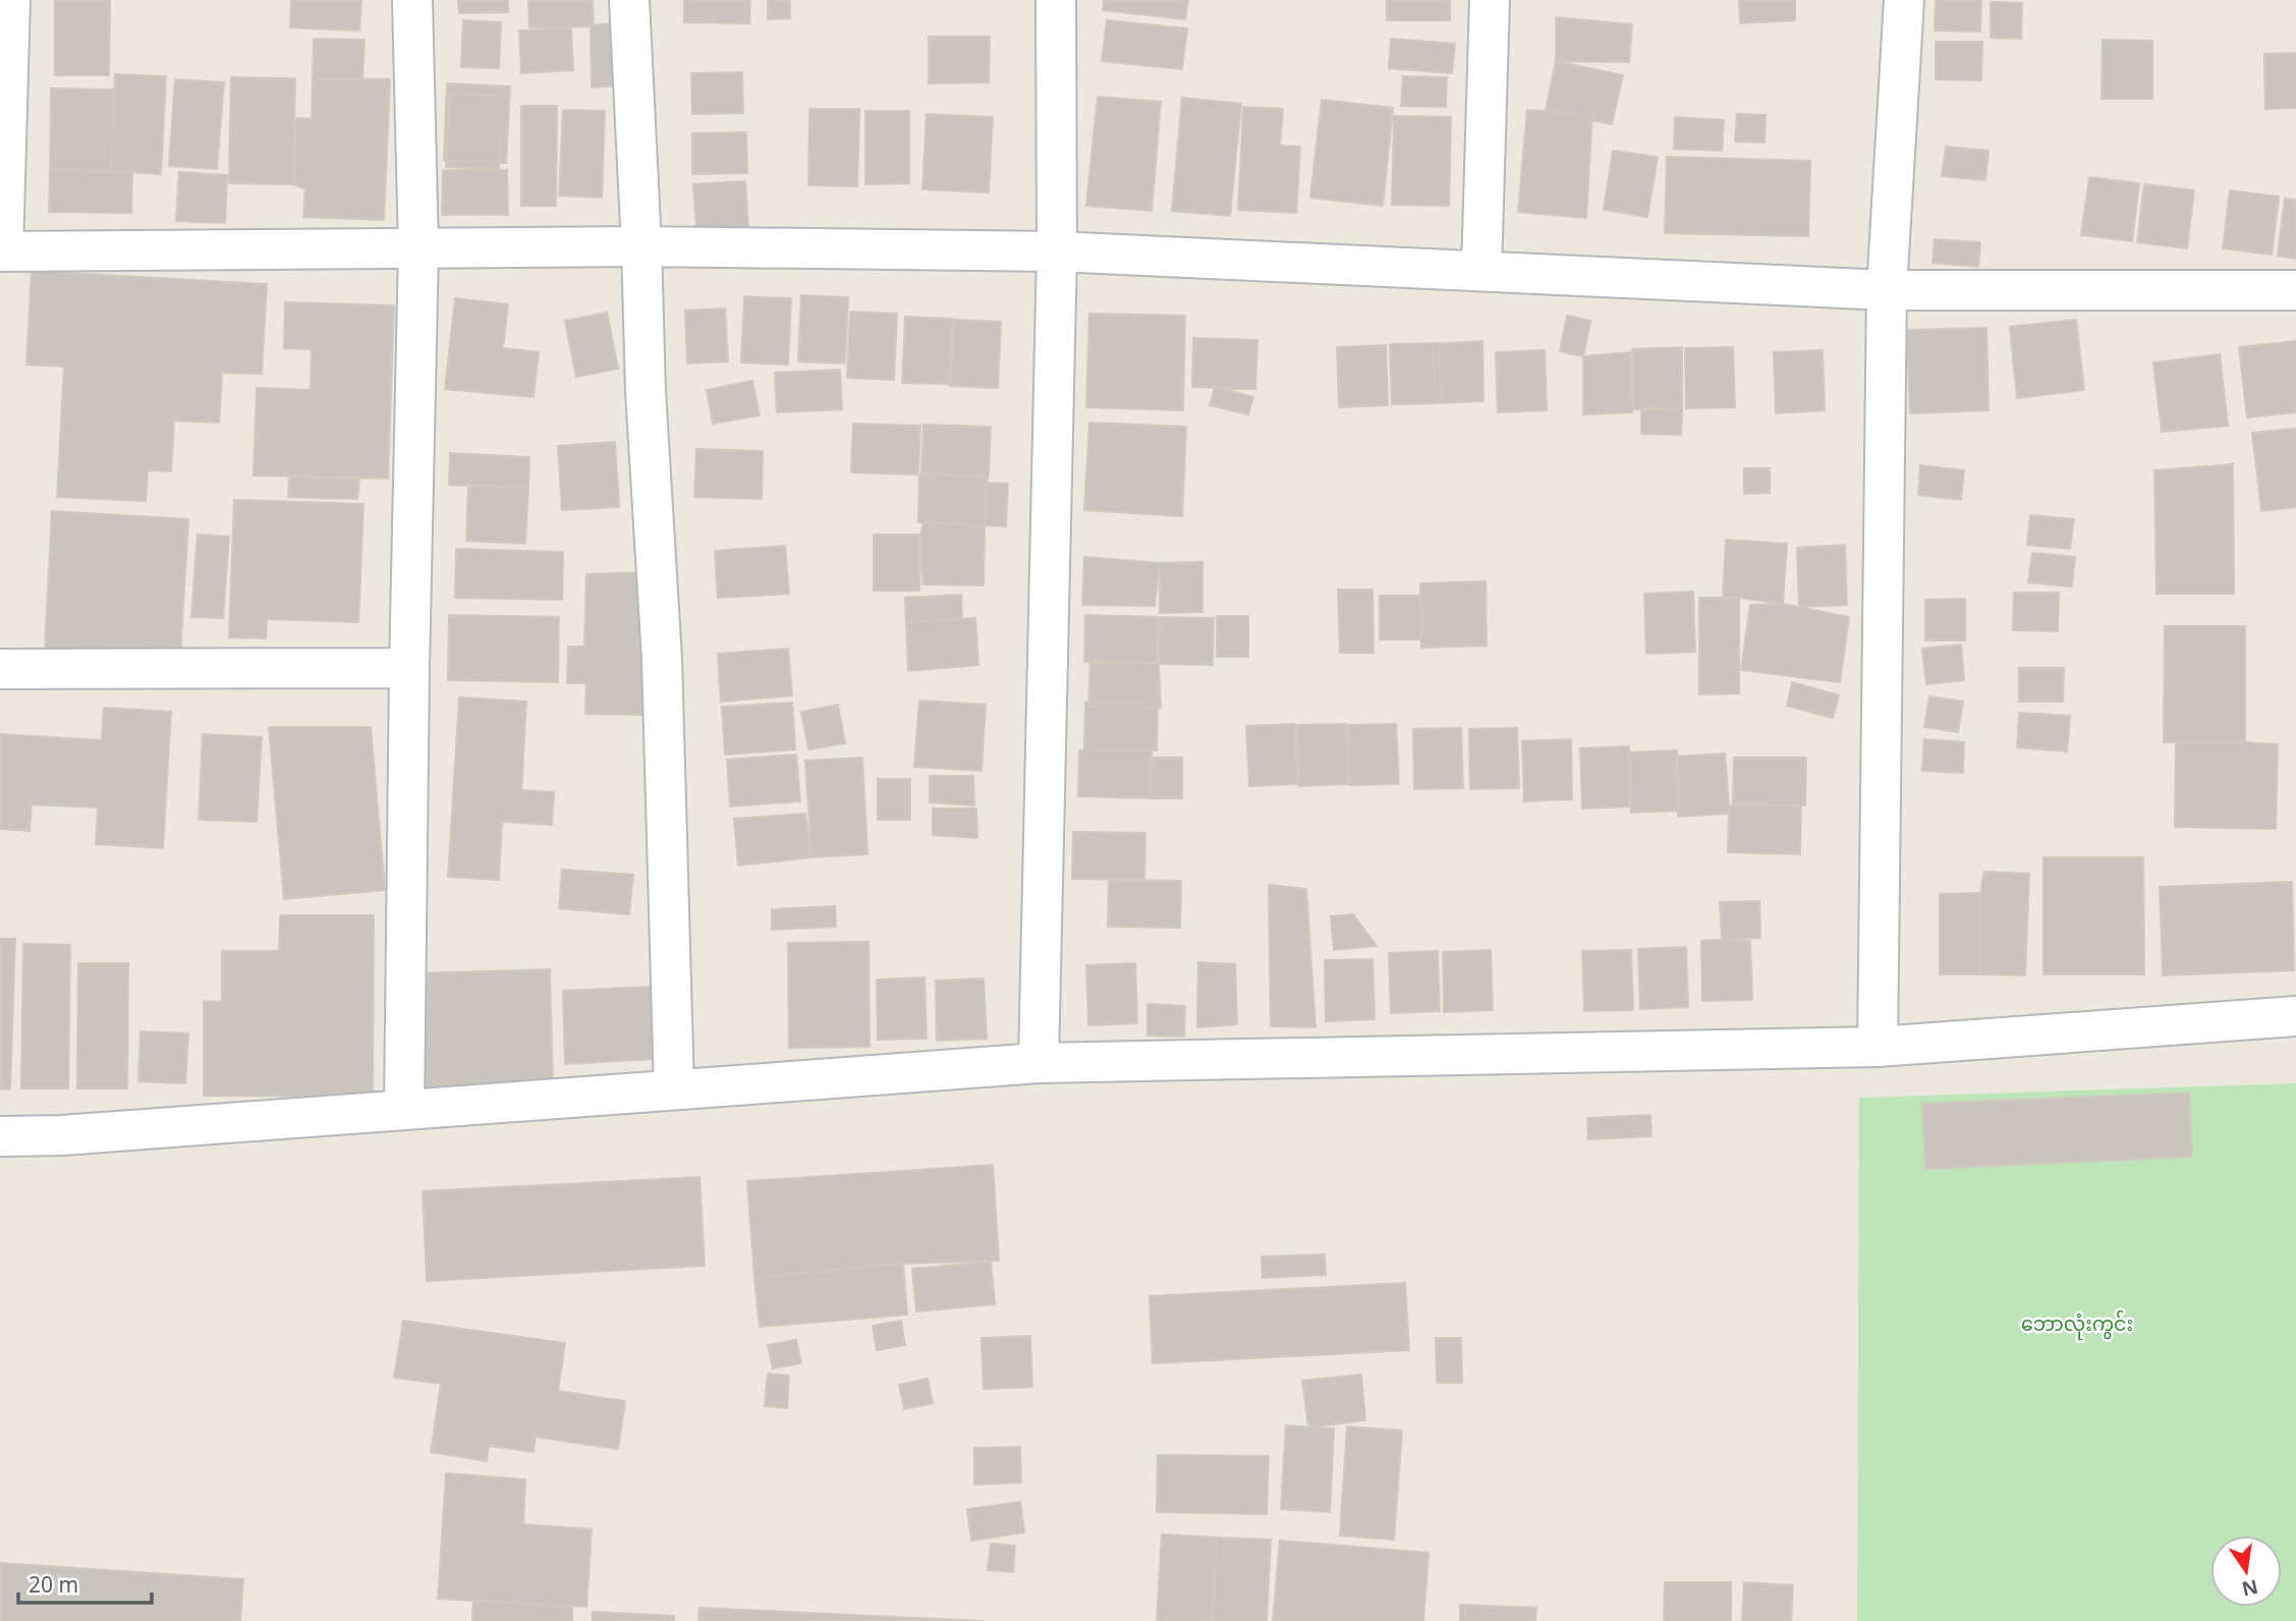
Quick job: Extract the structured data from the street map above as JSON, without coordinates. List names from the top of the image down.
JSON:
{
  "parks": ["ဘောလုံးကွင်း"],
  "scale_bar": "20 m",
  "north": "bottom"
}
